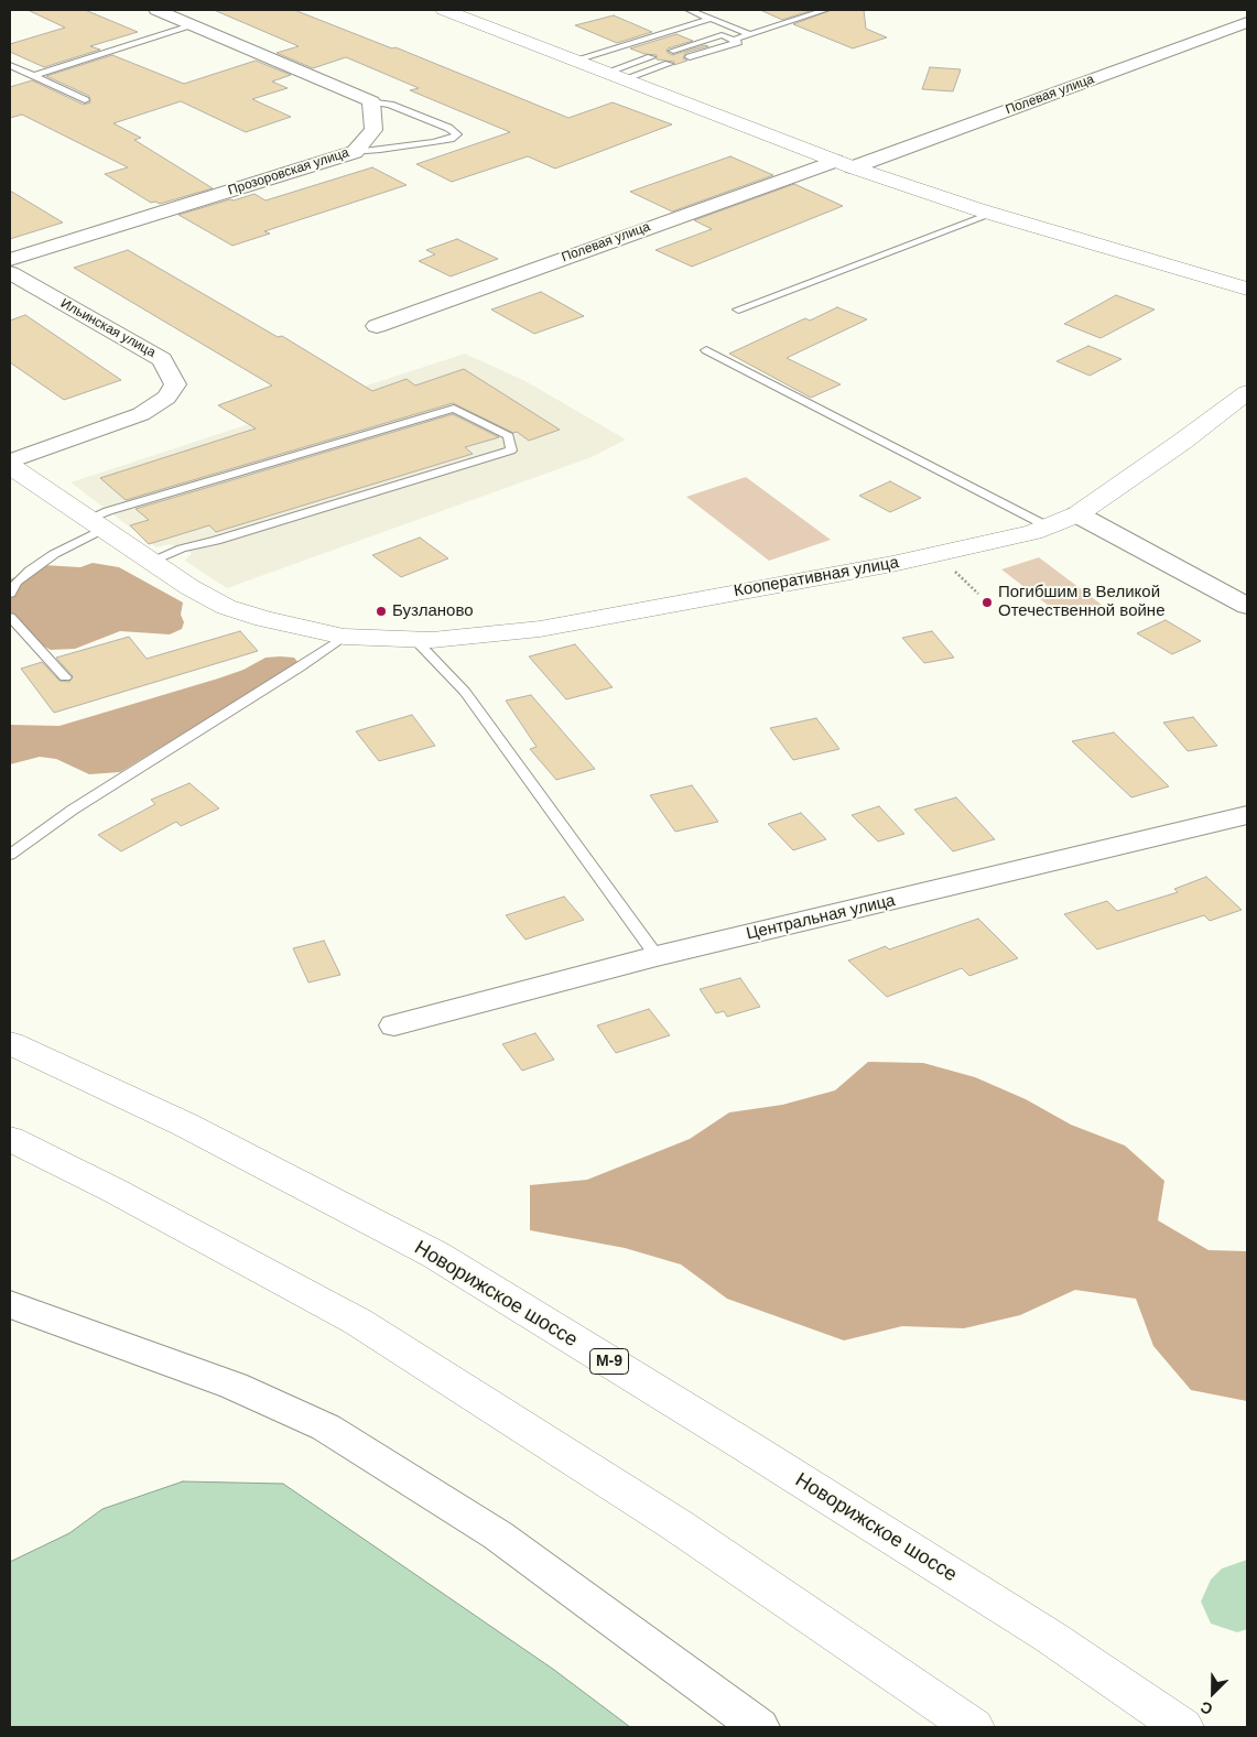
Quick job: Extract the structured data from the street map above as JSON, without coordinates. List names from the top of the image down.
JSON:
{
  "streets": {
    "main road": ["Кооперативная улица", "Новорижское шоссе", "М-9"],
    "street": [
      "Полевая улица",
      "Прозоровская улица",
      "Ильинская улица",
      "Центральная улица"
    ]
  },
  "places": ["Погибшим в Великой Отечественной войне", "Бузланово"],
  "north": "bottom left"
}
